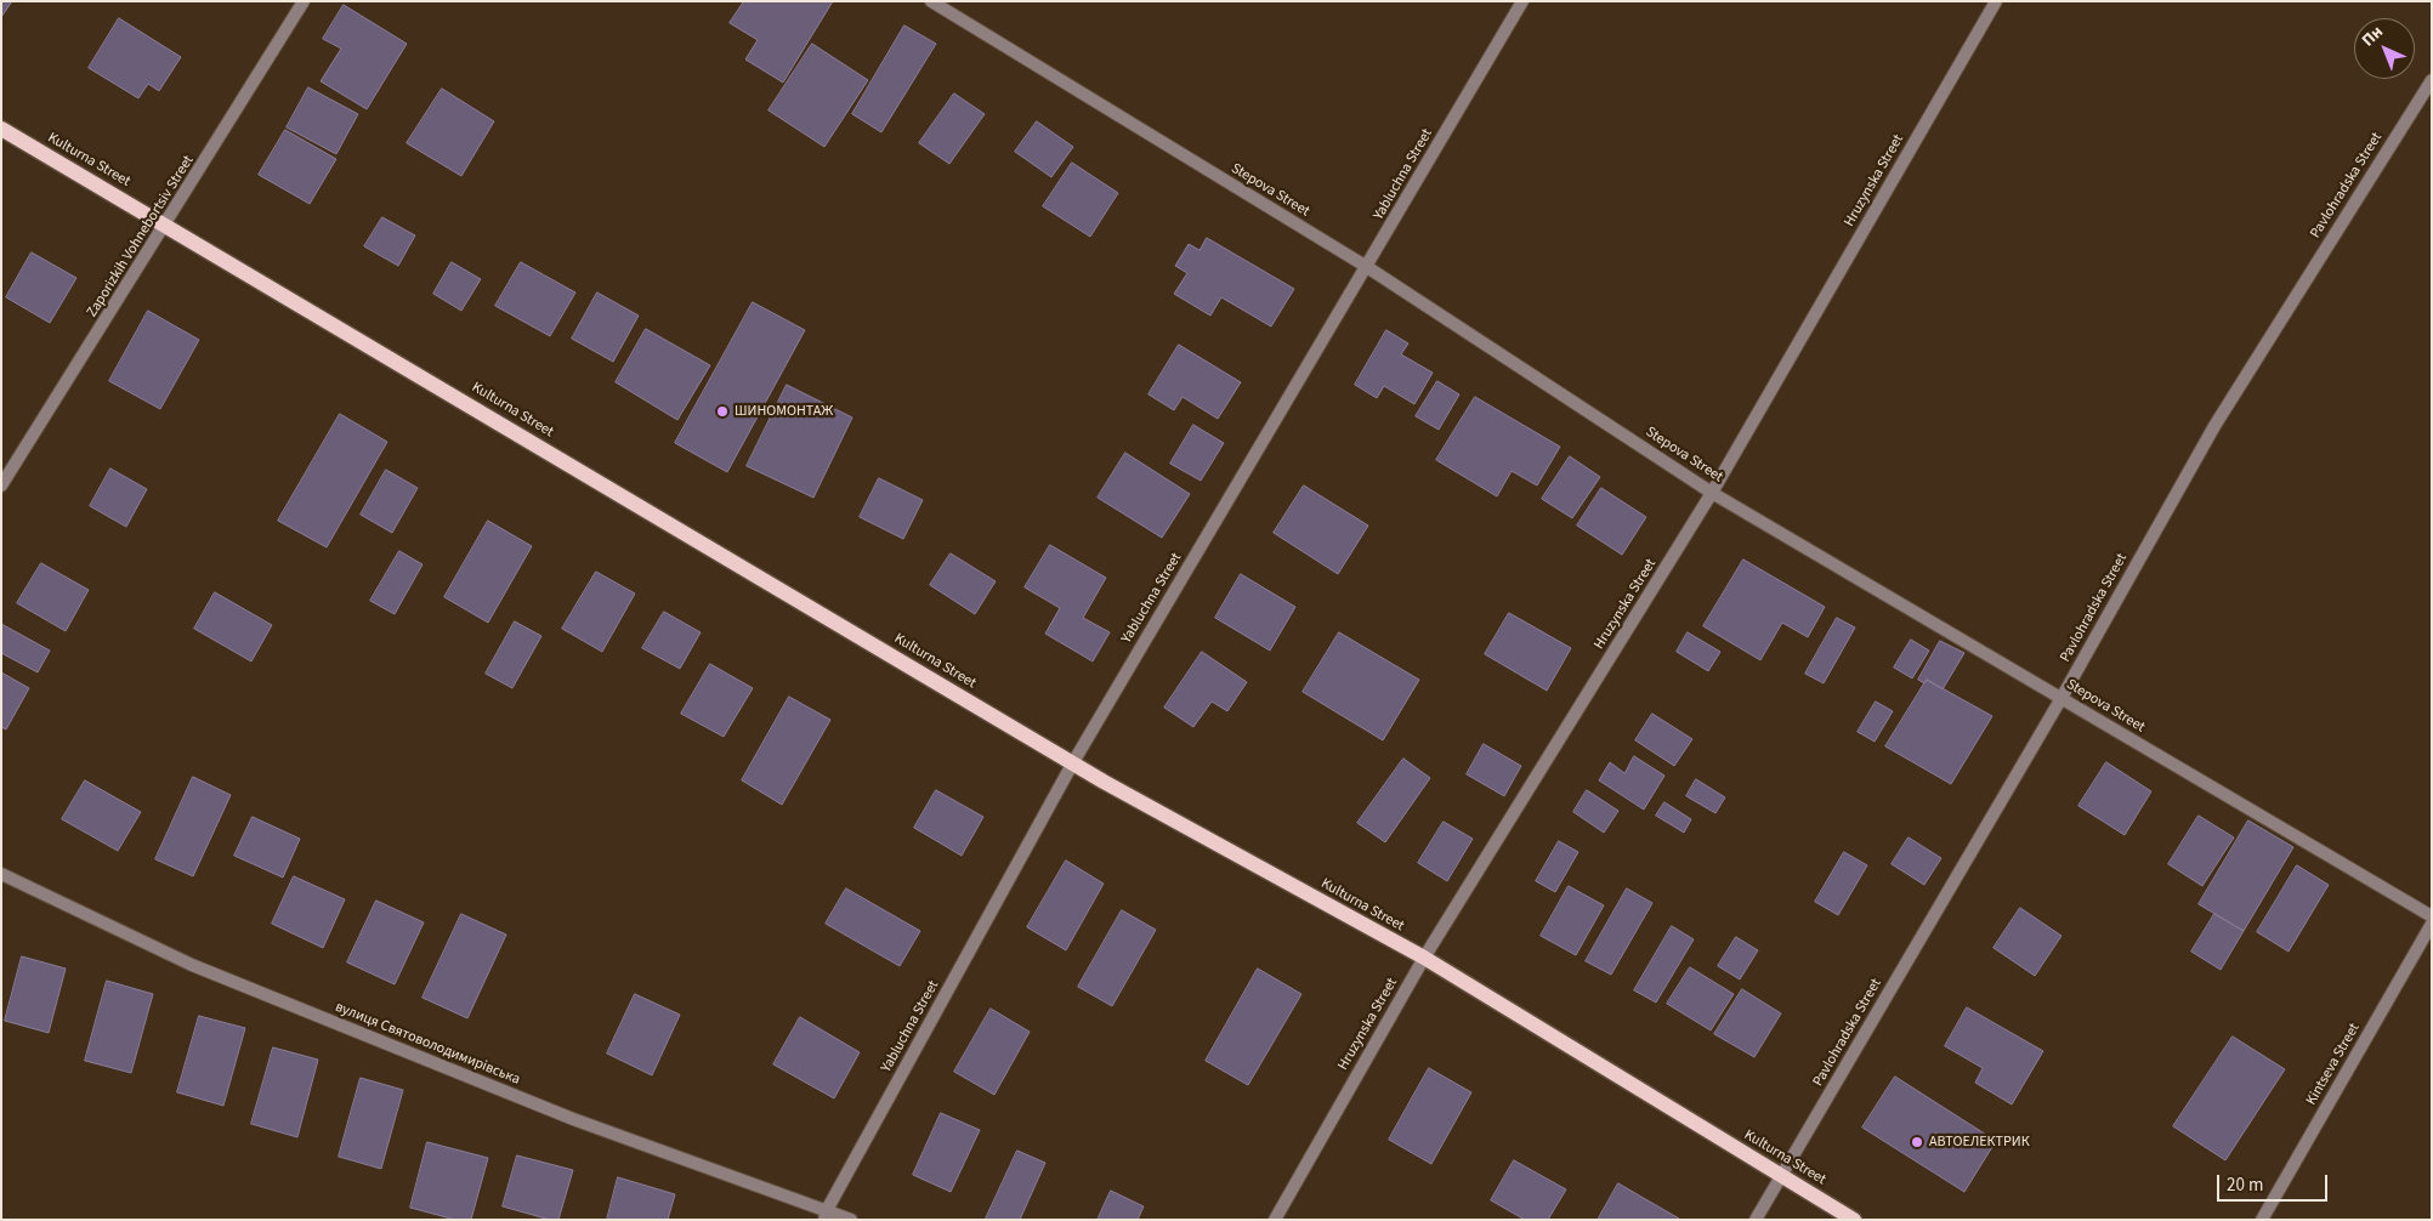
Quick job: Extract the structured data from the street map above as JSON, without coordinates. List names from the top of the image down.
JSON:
{
  "streets": {
    "main road": ["Kulturna Street"],
    "street": [
      "Yabluchna Street",
      "Hruzynska Street",
      "Pavlohradska Street",
      "Stepova Street",
      "Zaporizkih Vohnebortsiv Street",
      "вулиця Святоволодимирівська",
      "Kintseva Street"
    ]
  },
  "crossings": [
    ["Kulturna Street", "Yabluchna Street"],
    ["Kulturna Street", "Hruzynska Street"],
    ["Kulturna Street", "Pavlohradska Street"],
    ["Kulturna Street", "Zaporizkih Vohnebortsiv Street"],
    ["Yabluchna Street", "Stepova Street"],
    ["Yabluchna Street", "вулиця Святоволодимирівська"],
    ["Hruzynska Street", "Stepova Street"],
    ["Pavlohradska Street", "Stepova Street"]
  ],
  "places": ["ШИНОМОНТАЖ", "АВТОЕЛЕКТРИК"],
  "scale_bar": "20 m",
  "north": "top left"
}
